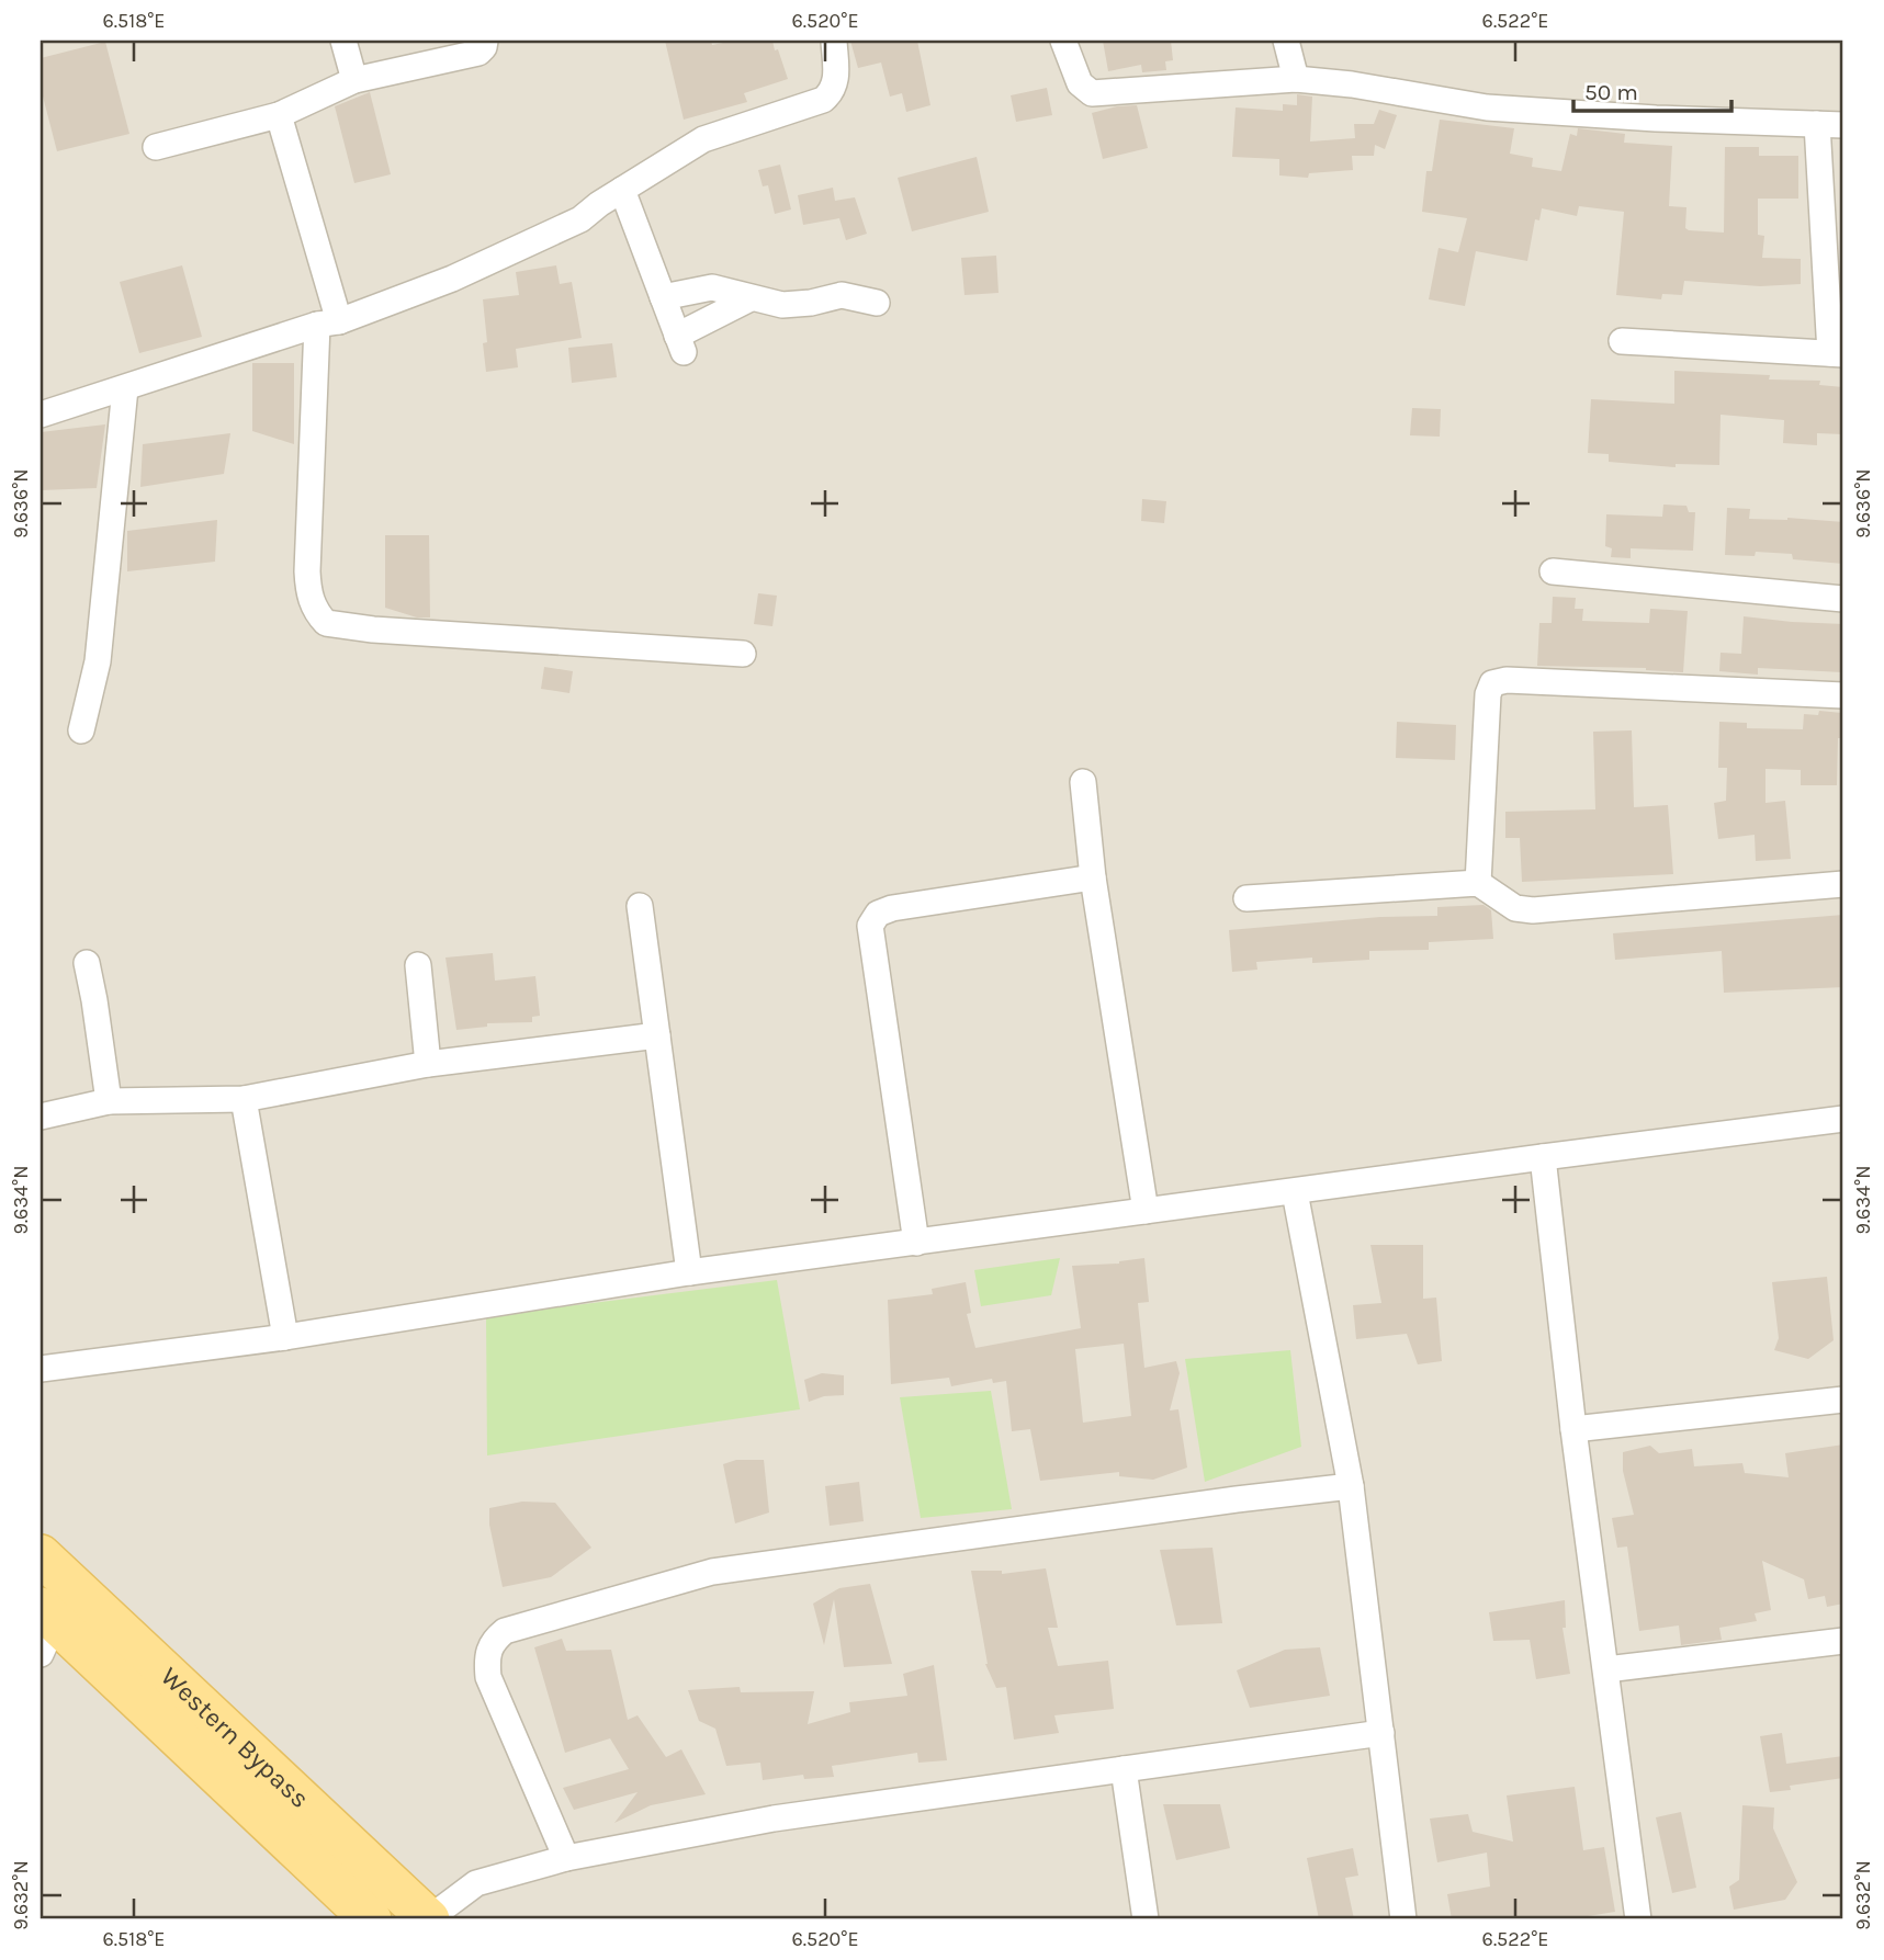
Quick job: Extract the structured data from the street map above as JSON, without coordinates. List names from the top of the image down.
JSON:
{
  "streets": {
    "main road": ["Western Bypass"]
  },
  "scale_bar": "50 m",
  "coordinates": [
    "6.518°E",
    "6.520°E",
    "6.522°E",
    "9.636°N",
    "9.634°N",
    "9.632°N"
  ]
}
